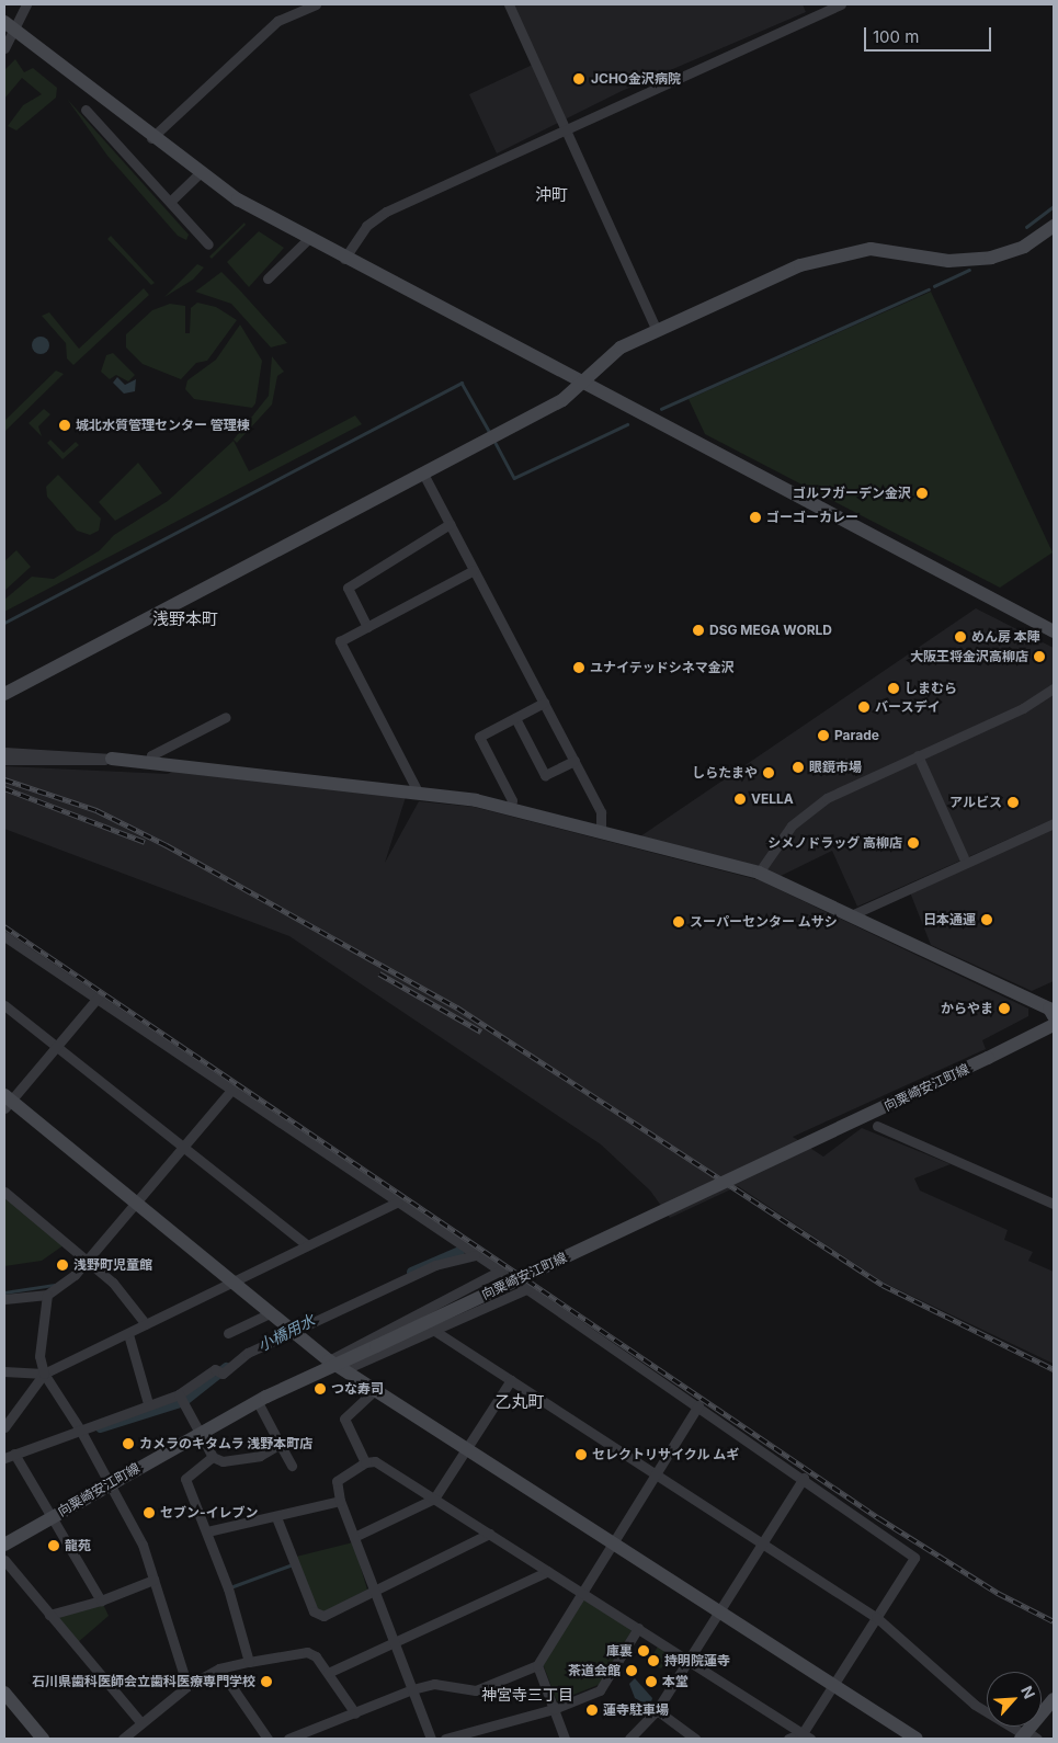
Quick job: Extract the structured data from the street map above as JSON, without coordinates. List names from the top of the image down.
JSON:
{
  "streets": {
    "street": ["向粟崎安江町線"]
  },
  "districts": [
    "沖町",
    "浅野本町",
    "乙丸町",
    "神宮寺三丁目"
  ],
  "water": ["小橋用水"],
  "places": [
    "JCHO金沢病院",
    "城北水質管理センター 管理棟",
    "ゴルフガーデン金沢",
    "ゴーゴーカレー",
    "DSG MEGA WORLD",
    "めん房 本陣",
    "大阪王将金沢高柳店",
    "ユナイテッドシネマ金沢",
    "しまむら",
    "バースデイ",
    "Parade",
    "眼鏡市場",
    "しらたまや",
    "VELLA",
    "アルビス",
    "シメノドラッグ 高柳店",
    "日本通運",
    "スーパーセンター ムサシ",
    "からやま",
    "浅野町児童館",
    "つな寿司",
    "カメラのキタムラ 浅野本町店",
    "セレクトリサイクル ムギ",
    "セブン-イレブン",
    "龍苑",
    "庫裏",
    "持明院蓮寺",
    "茶道会館",
    "石川県歯科医師会立歯科医療専門学校",
    "本堂",
    "蓮寺駐車場"
  ],
  "scale_bar": "100 m",
  "north": "top right"
}
